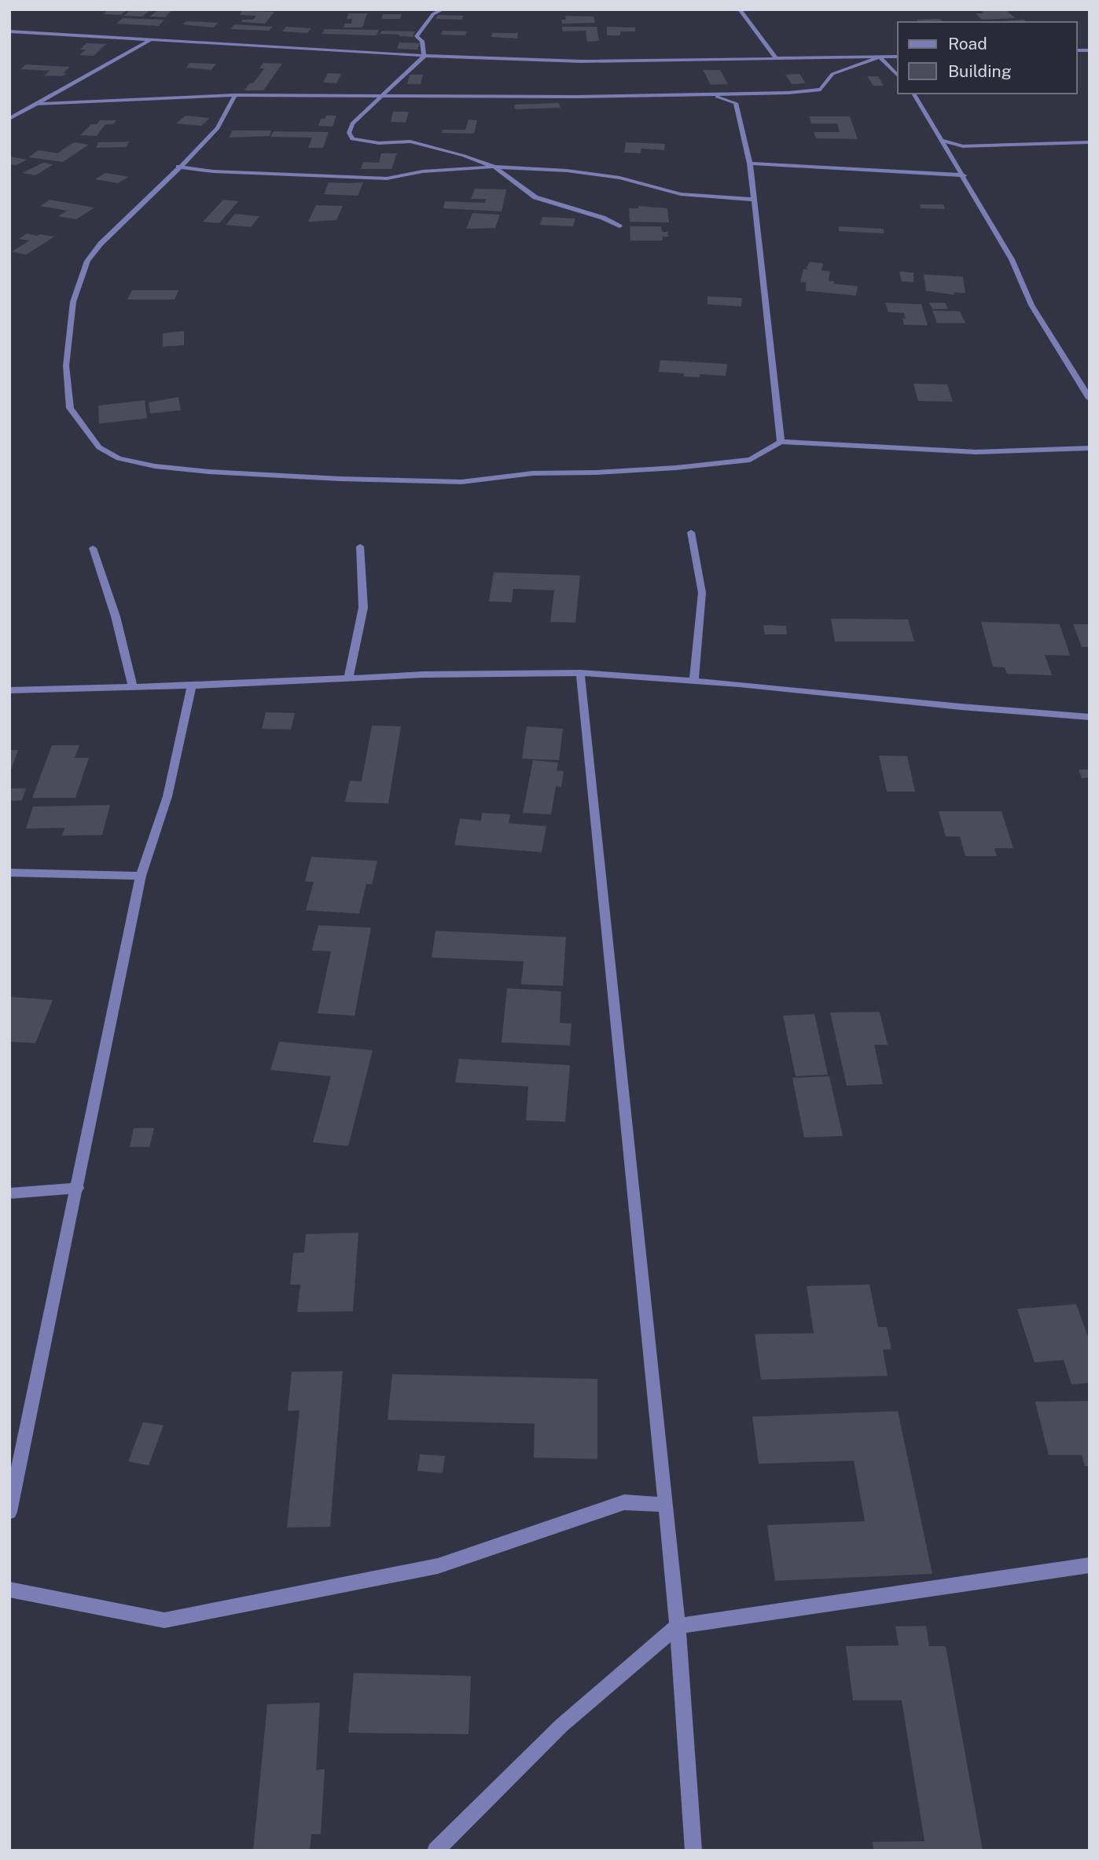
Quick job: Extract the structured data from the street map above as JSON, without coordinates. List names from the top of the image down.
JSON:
{
  "legend": ["Road", "Building"]
}
